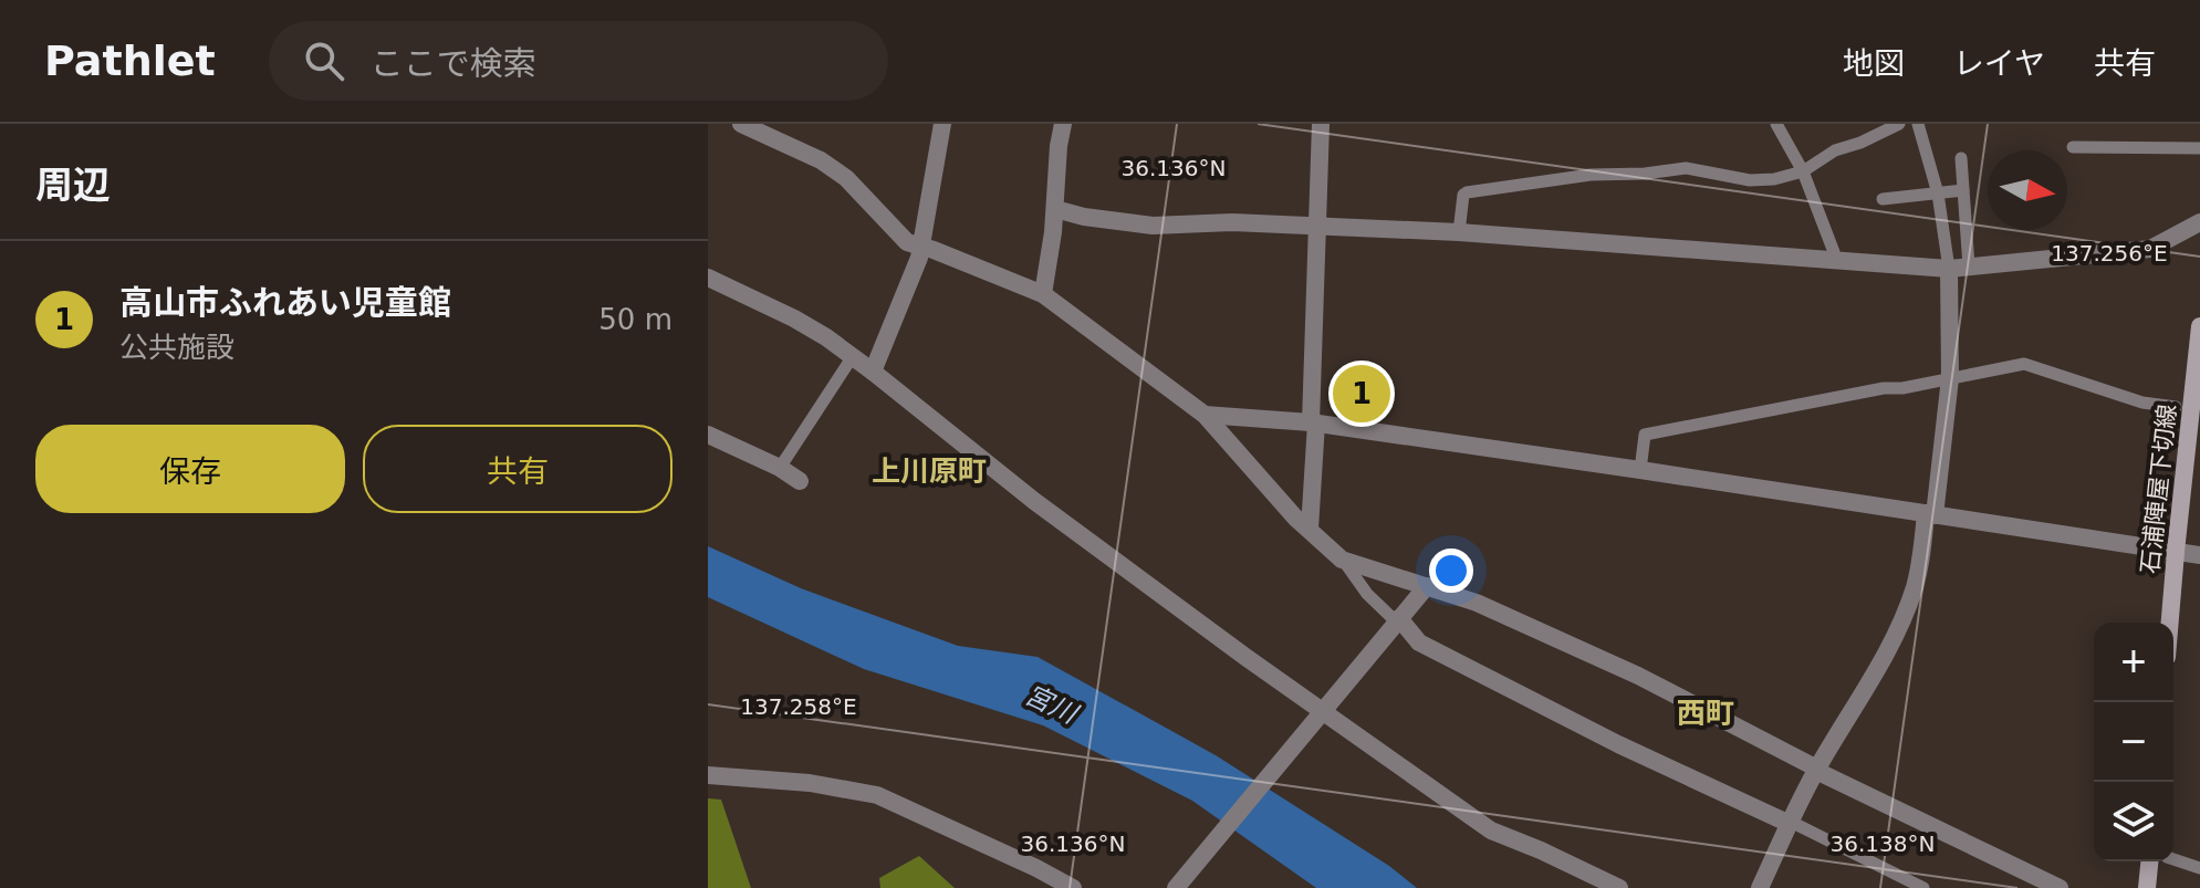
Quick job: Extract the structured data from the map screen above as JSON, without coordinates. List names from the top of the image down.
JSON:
{
  "streets": {
    "main road": ["石浦陣屋下切線"]
  },
  "districts": ["上川原町", "西町"],
  "water": ["宮川"],
  "north": "right",
  "page": {
    "header": "Pathlet",
    "search": "ここで検索",
    "nav": ["地図", "レイヤ", "共有"],
    "heading": "周辺",
    "list": [
      {
        "mark": "1",
        "name": "高山市ふれあい児童館",
        "note": "公共施設",
        "value": "50 m"
      }
    ],
    "pins": "1",
    "buttons": ["保存", "共有"],
    "map_buttons": ["+", "−"]
  },
  "coordinates": [
    "36.136°N",
    "137.256°E",
    "137.258°E",
    "36.138°N"
  ]
}
